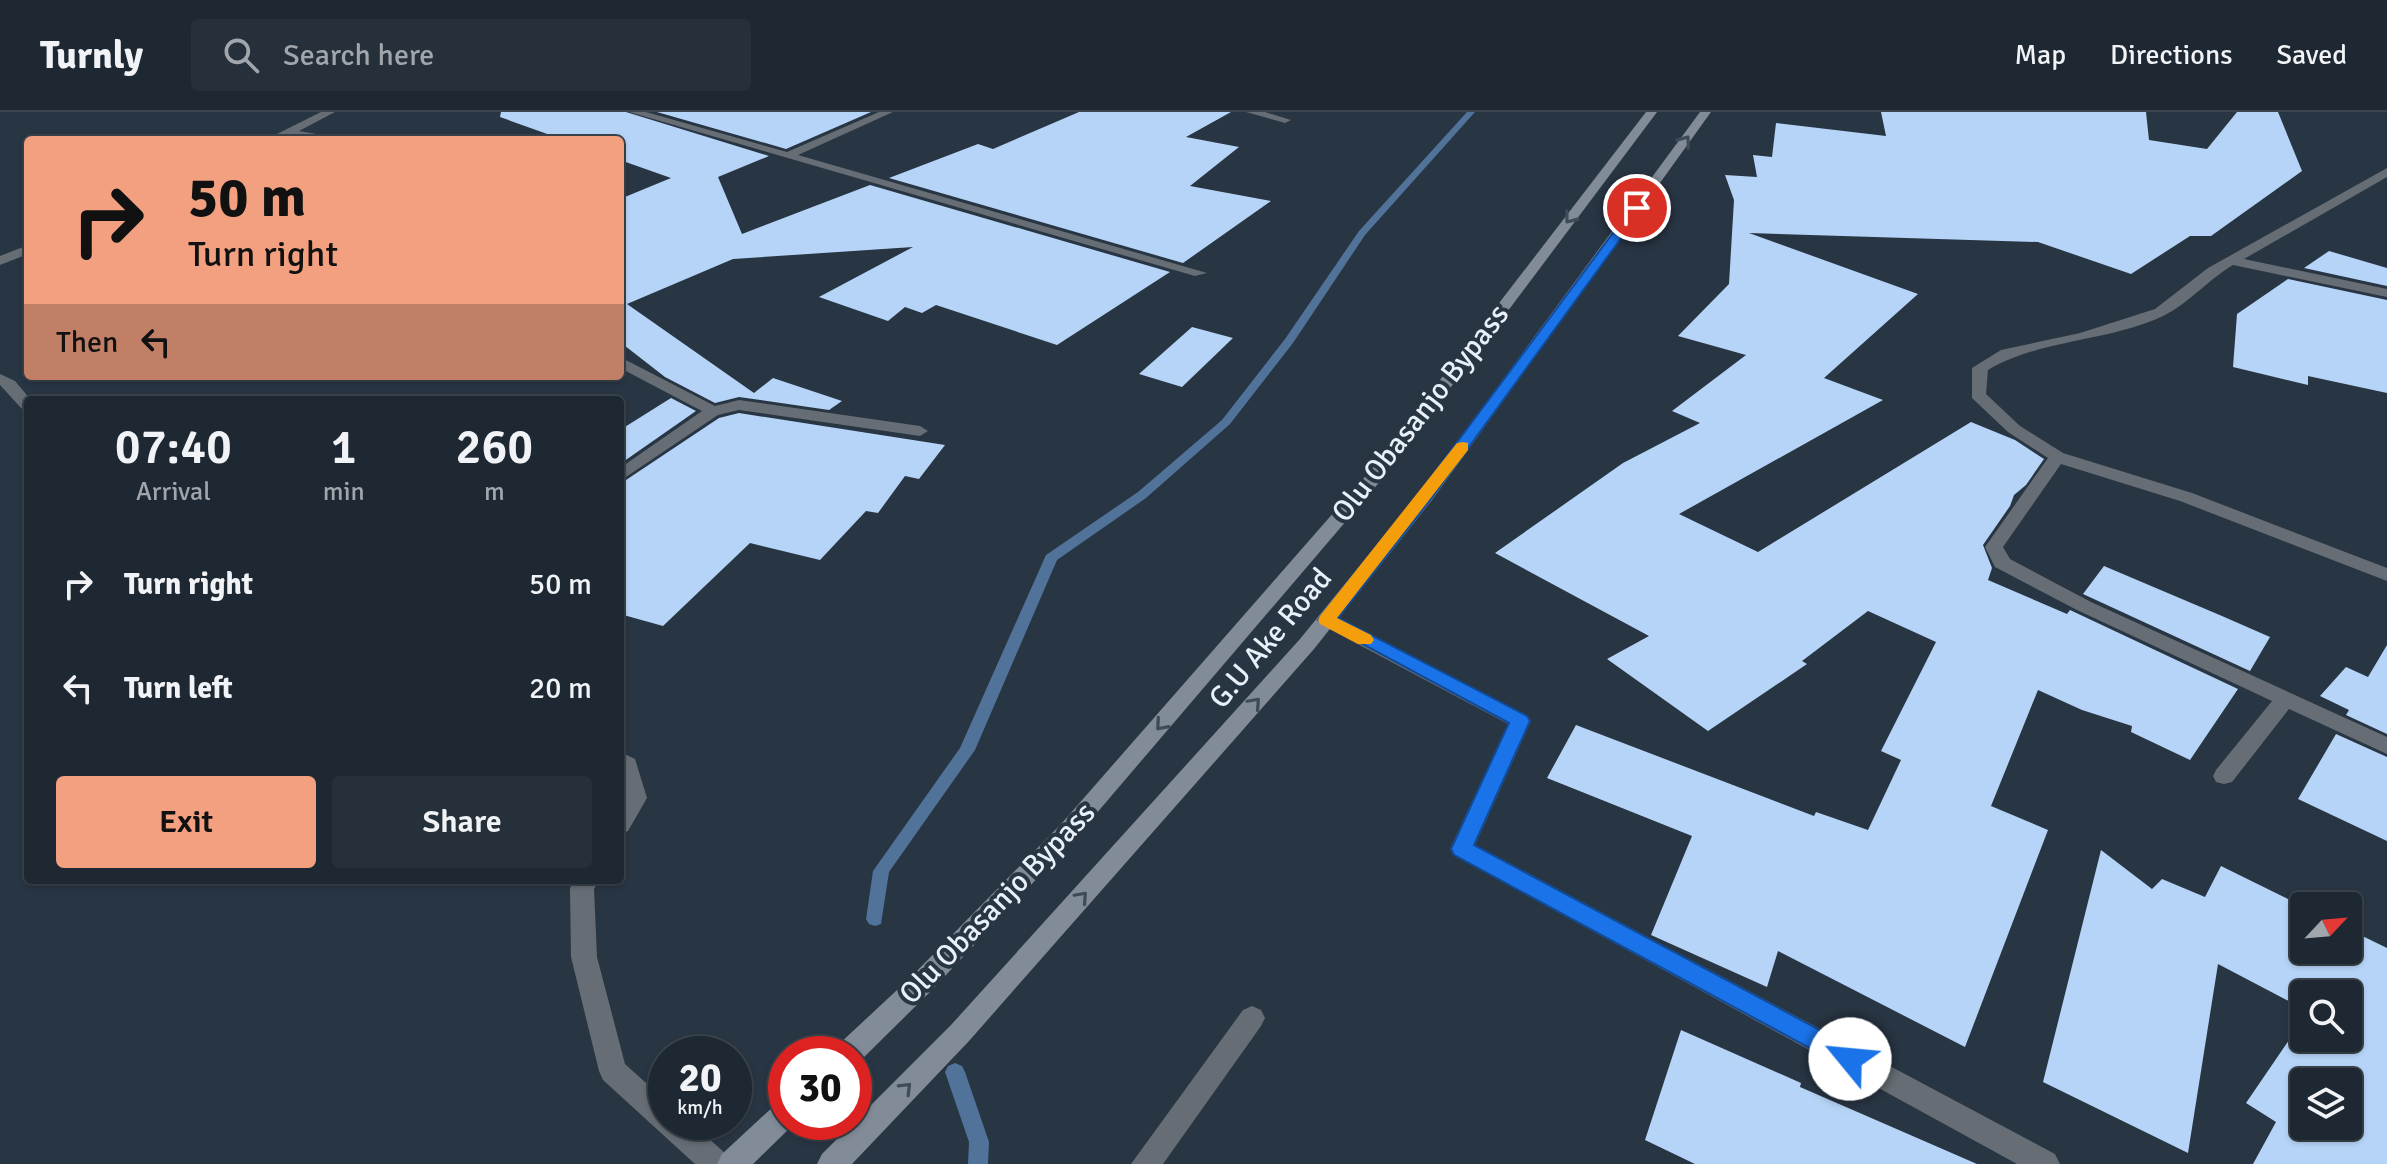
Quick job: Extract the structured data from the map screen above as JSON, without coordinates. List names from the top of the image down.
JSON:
{
  "streets": {
    "main road": ["Olu Obasanjo Bypass", "G.U Ake Road"]
  },
  "one_way": ["Olu Obasanjo Bypass", "G.U Ake Road"],
  "north": "top right",
  "page": {
    "header": "Turnly",
    "search": "Search here",
    "nav": ["Map", "Directions", "Saved"],
    "turn": ["50 m", "Turn right"],
    "then": "Then",
    "eta": [
      "07:40",
      "Arrival",
      "1",
      "min",
      "260",
      "m"
    ],
    "list": [
      {
        "name": "Turn right",
        "value": "50 m"
      },
      {
        "name": "Turn left",
        "value": "20 m"
      }
    ],
    "buttons": ["Exit", "Share"],
    "speed": "20 km/h",
    "limit": "30"
  }
}
